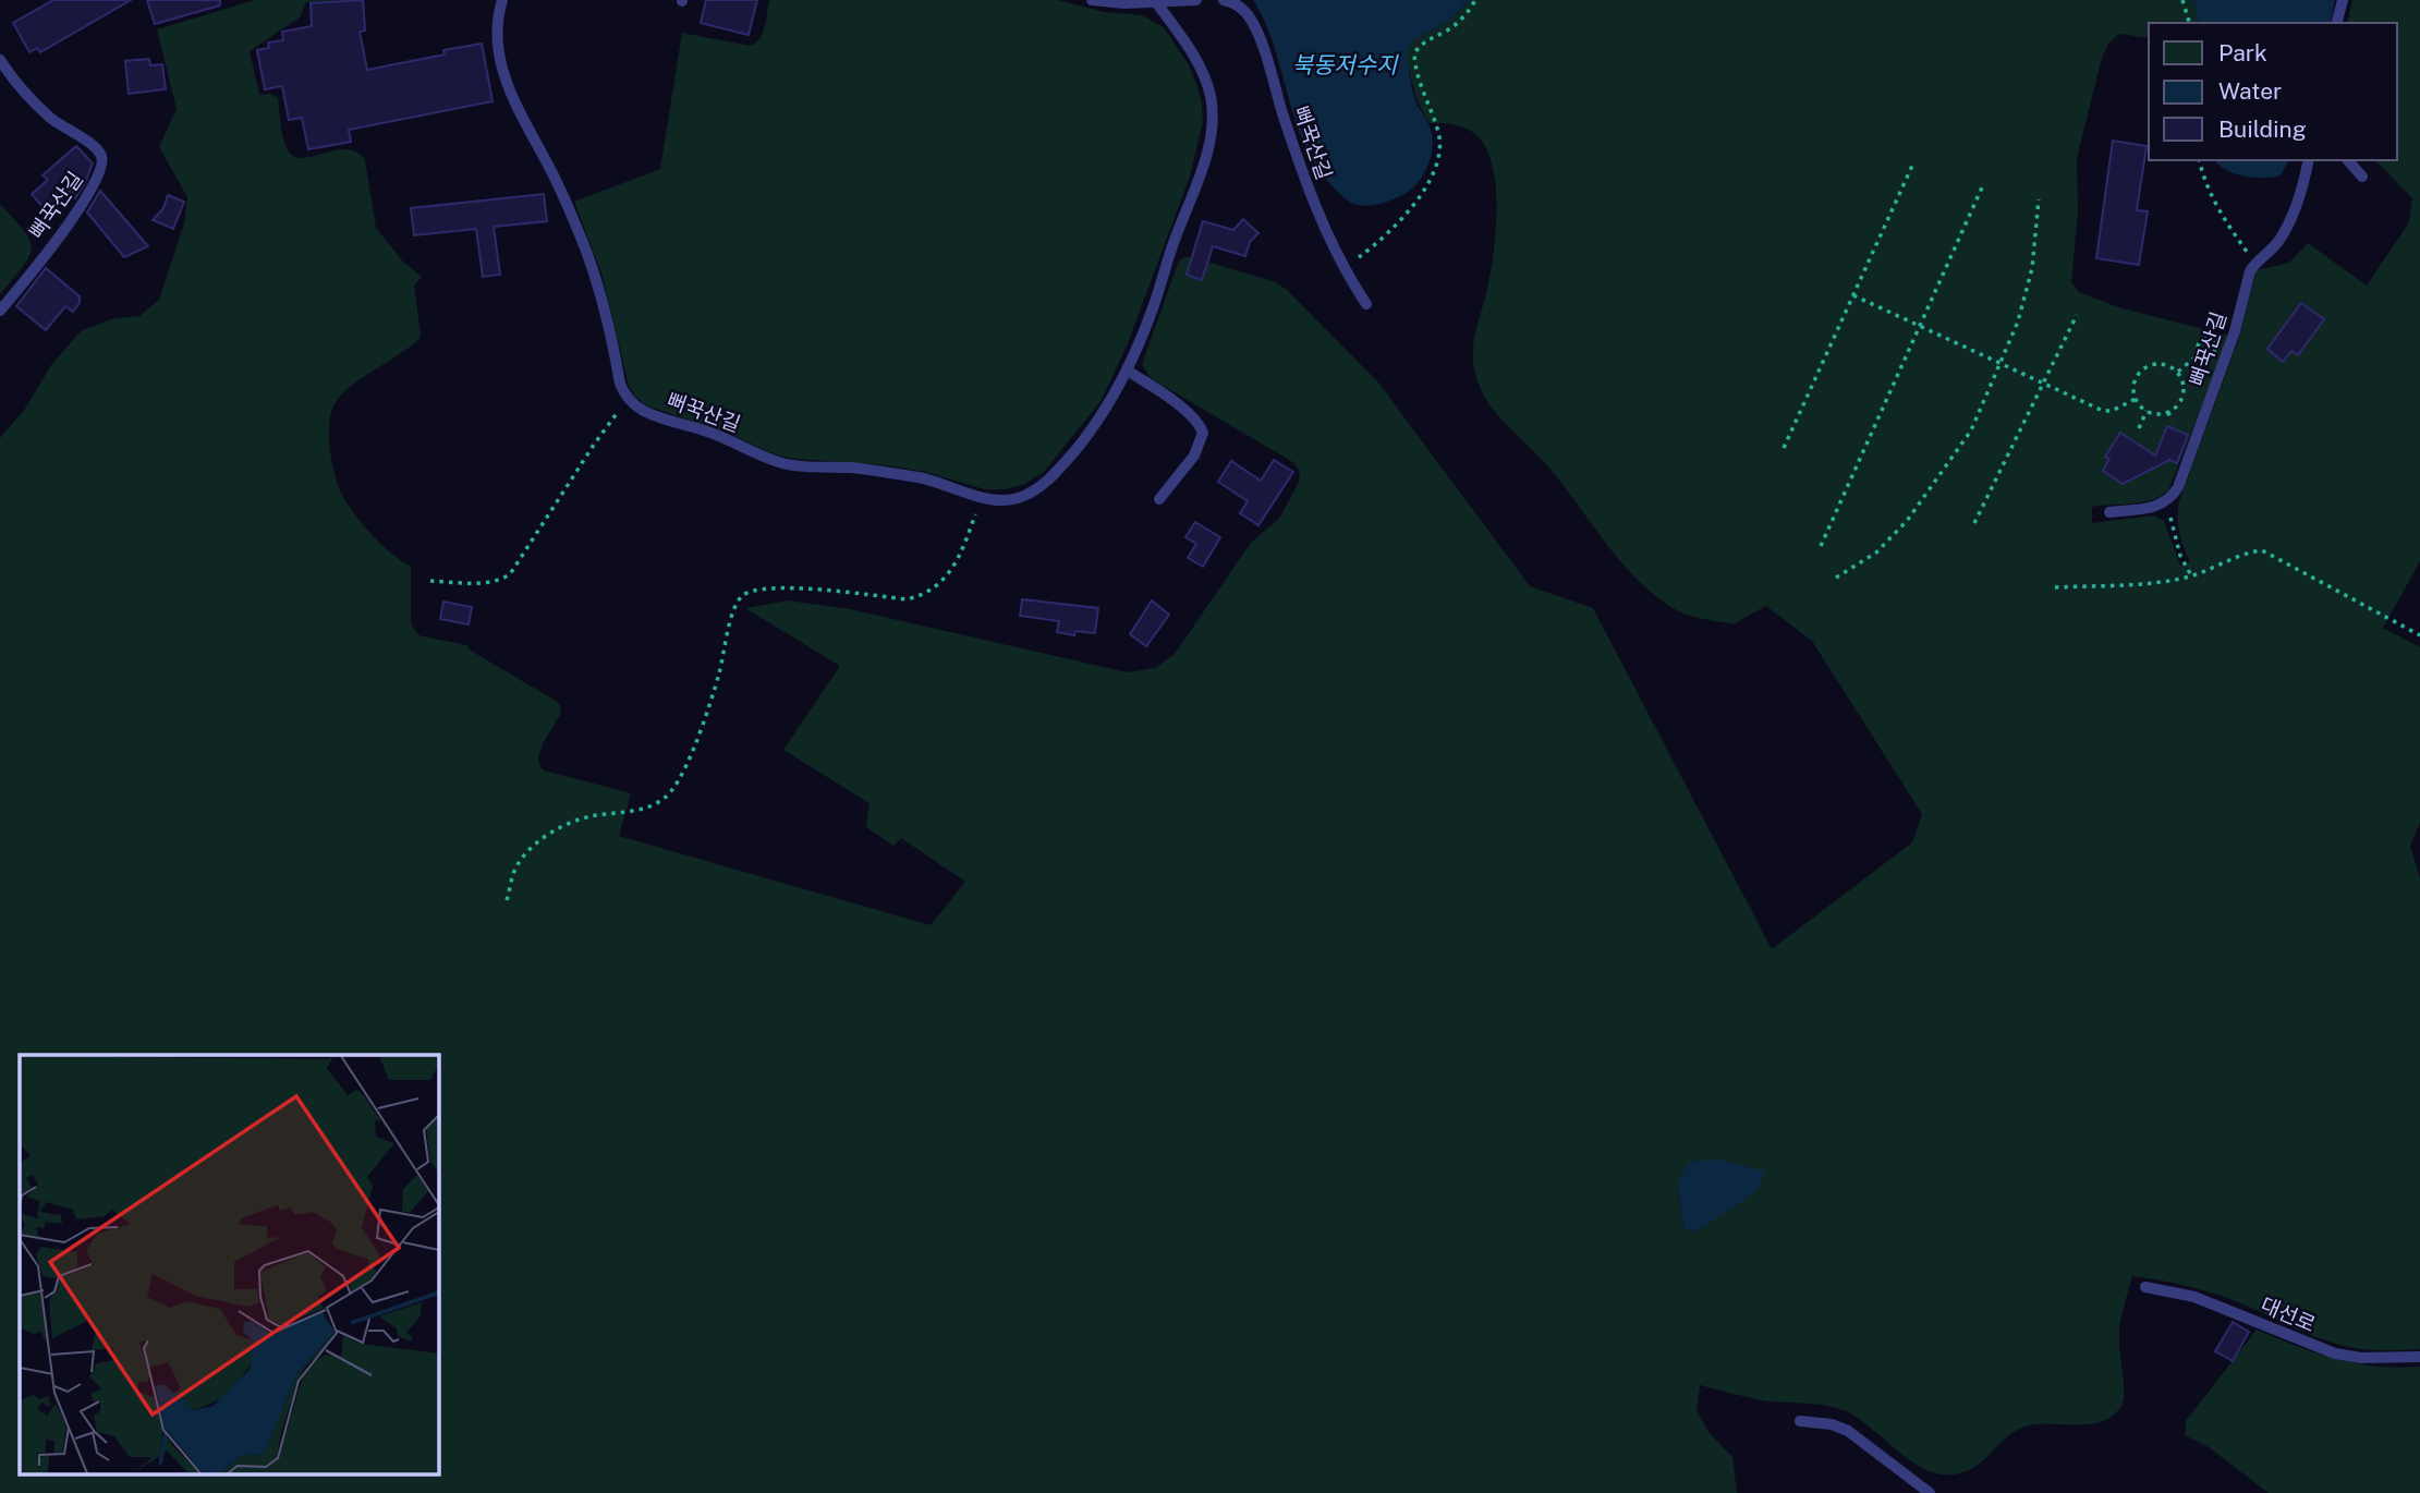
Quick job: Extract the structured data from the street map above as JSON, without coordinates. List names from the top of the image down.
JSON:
{
  "streets": {
    "lane": ["뻐꾹산길", "대선로"]
  },
  "water": ["북동저수지"],
  "legend": ["Park", "Water", "Building"]
}
